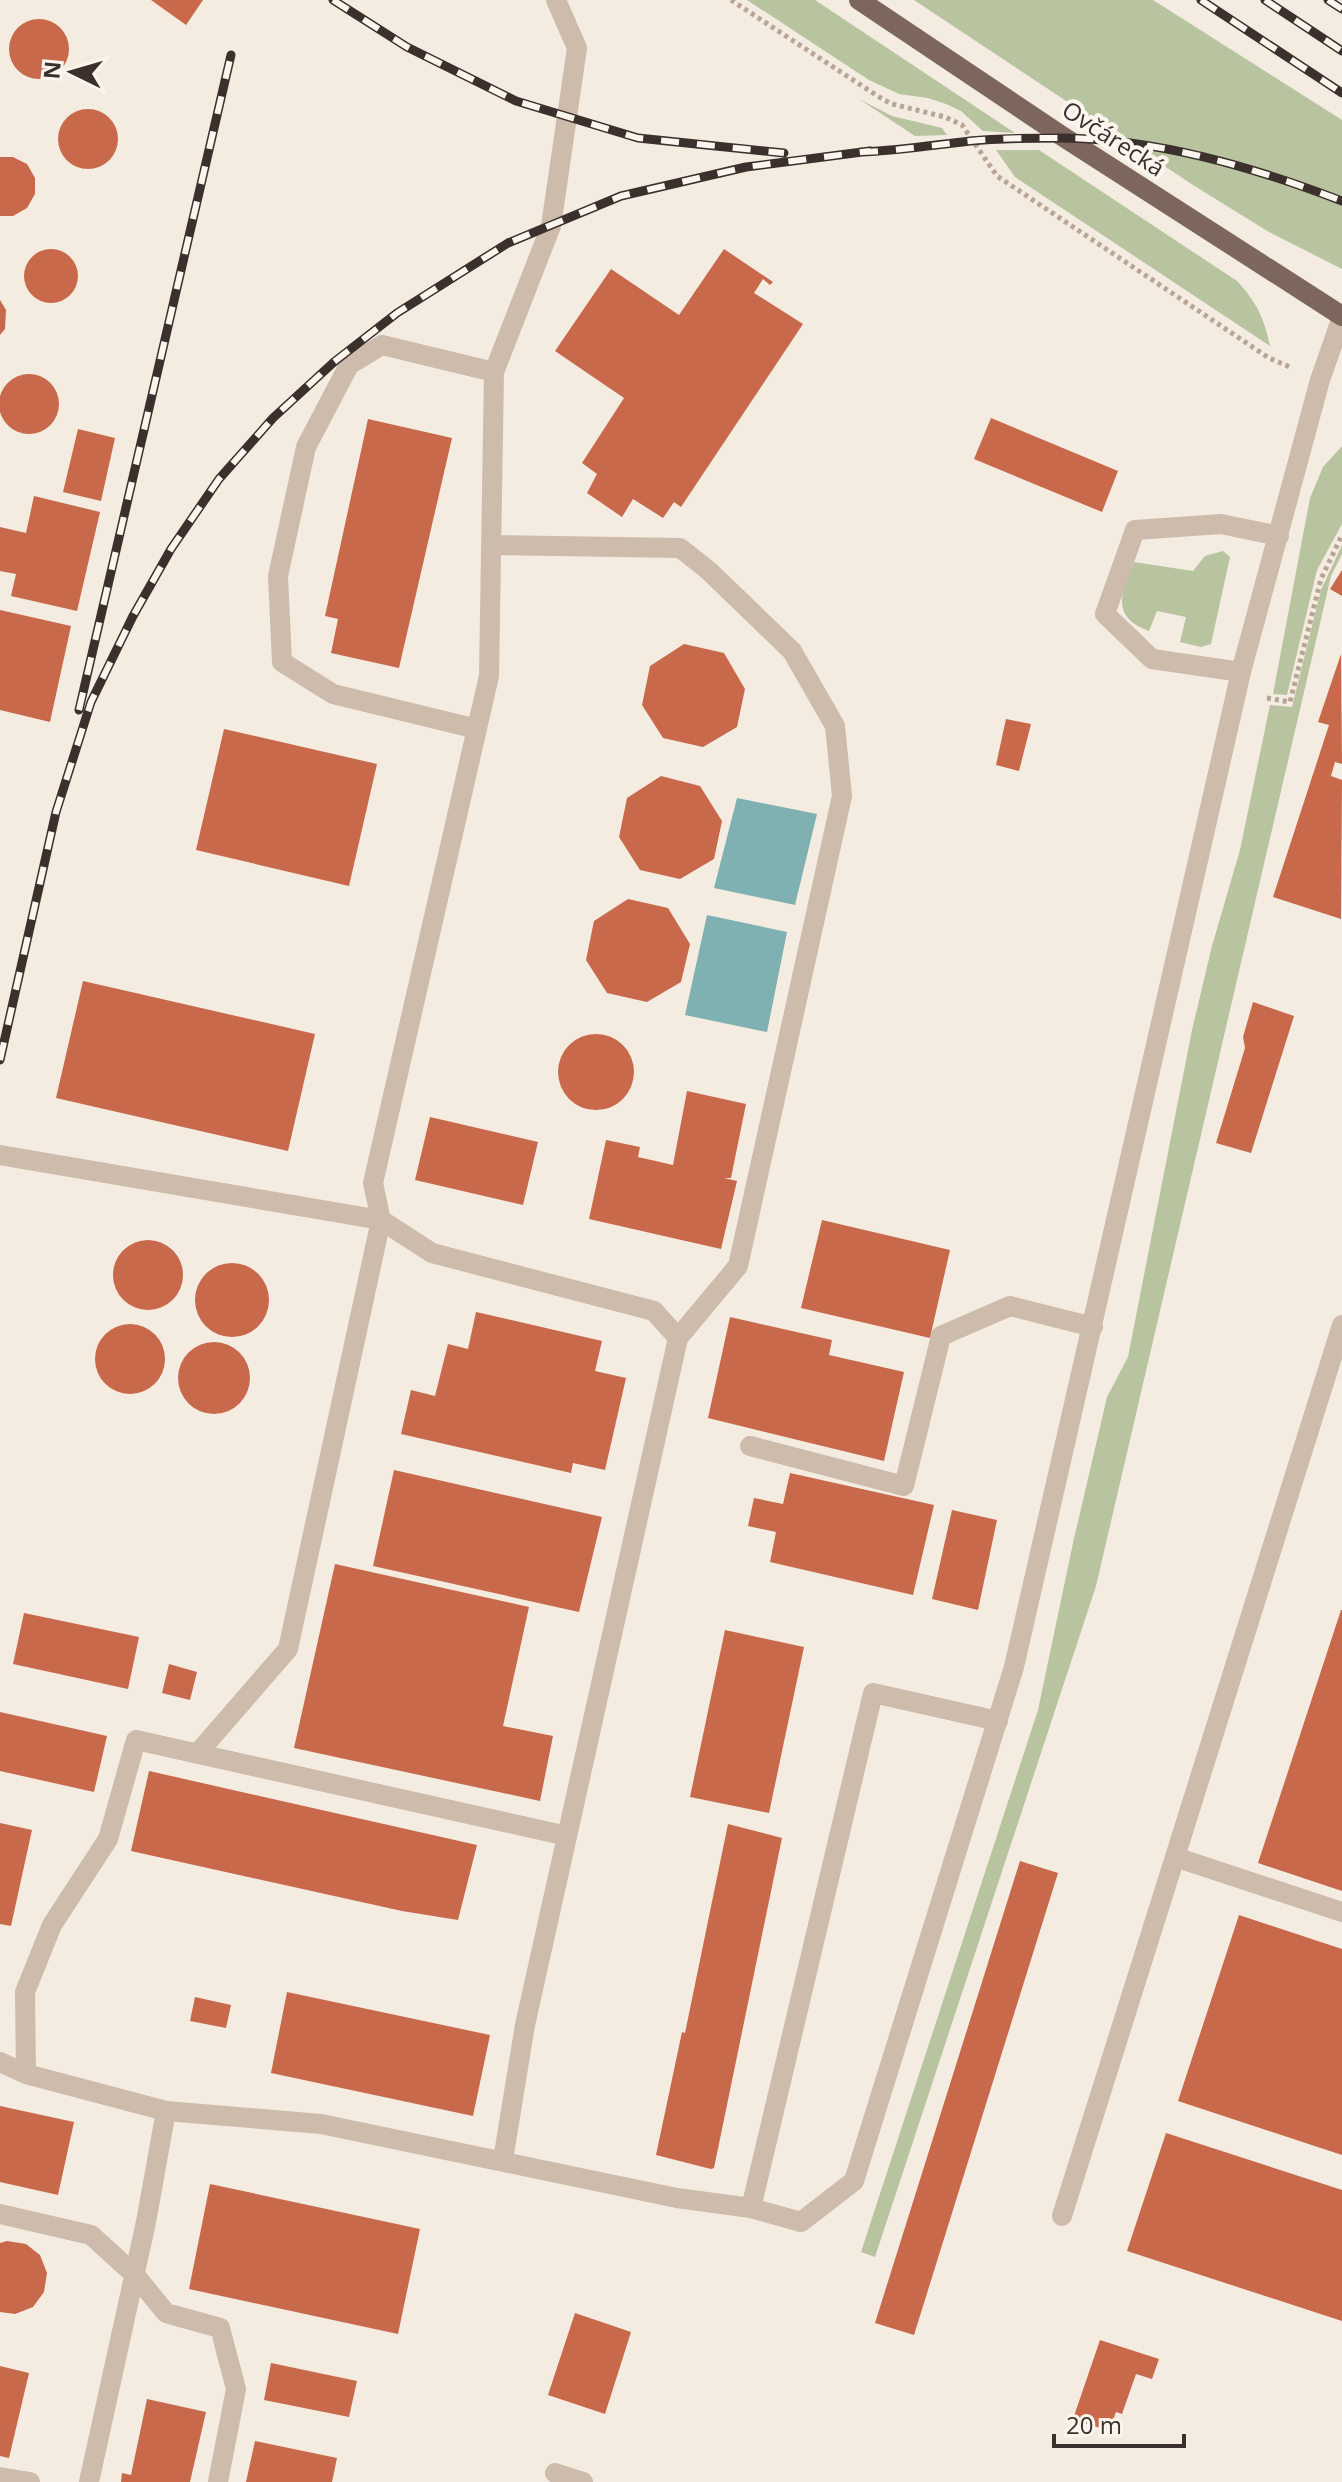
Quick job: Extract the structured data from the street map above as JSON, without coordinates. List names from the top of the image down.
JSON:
{
  "streets": {
    "main road": ["Ovčárecká"]
  },
  "scale_bar": "20 m",
  "north": "left"
}
